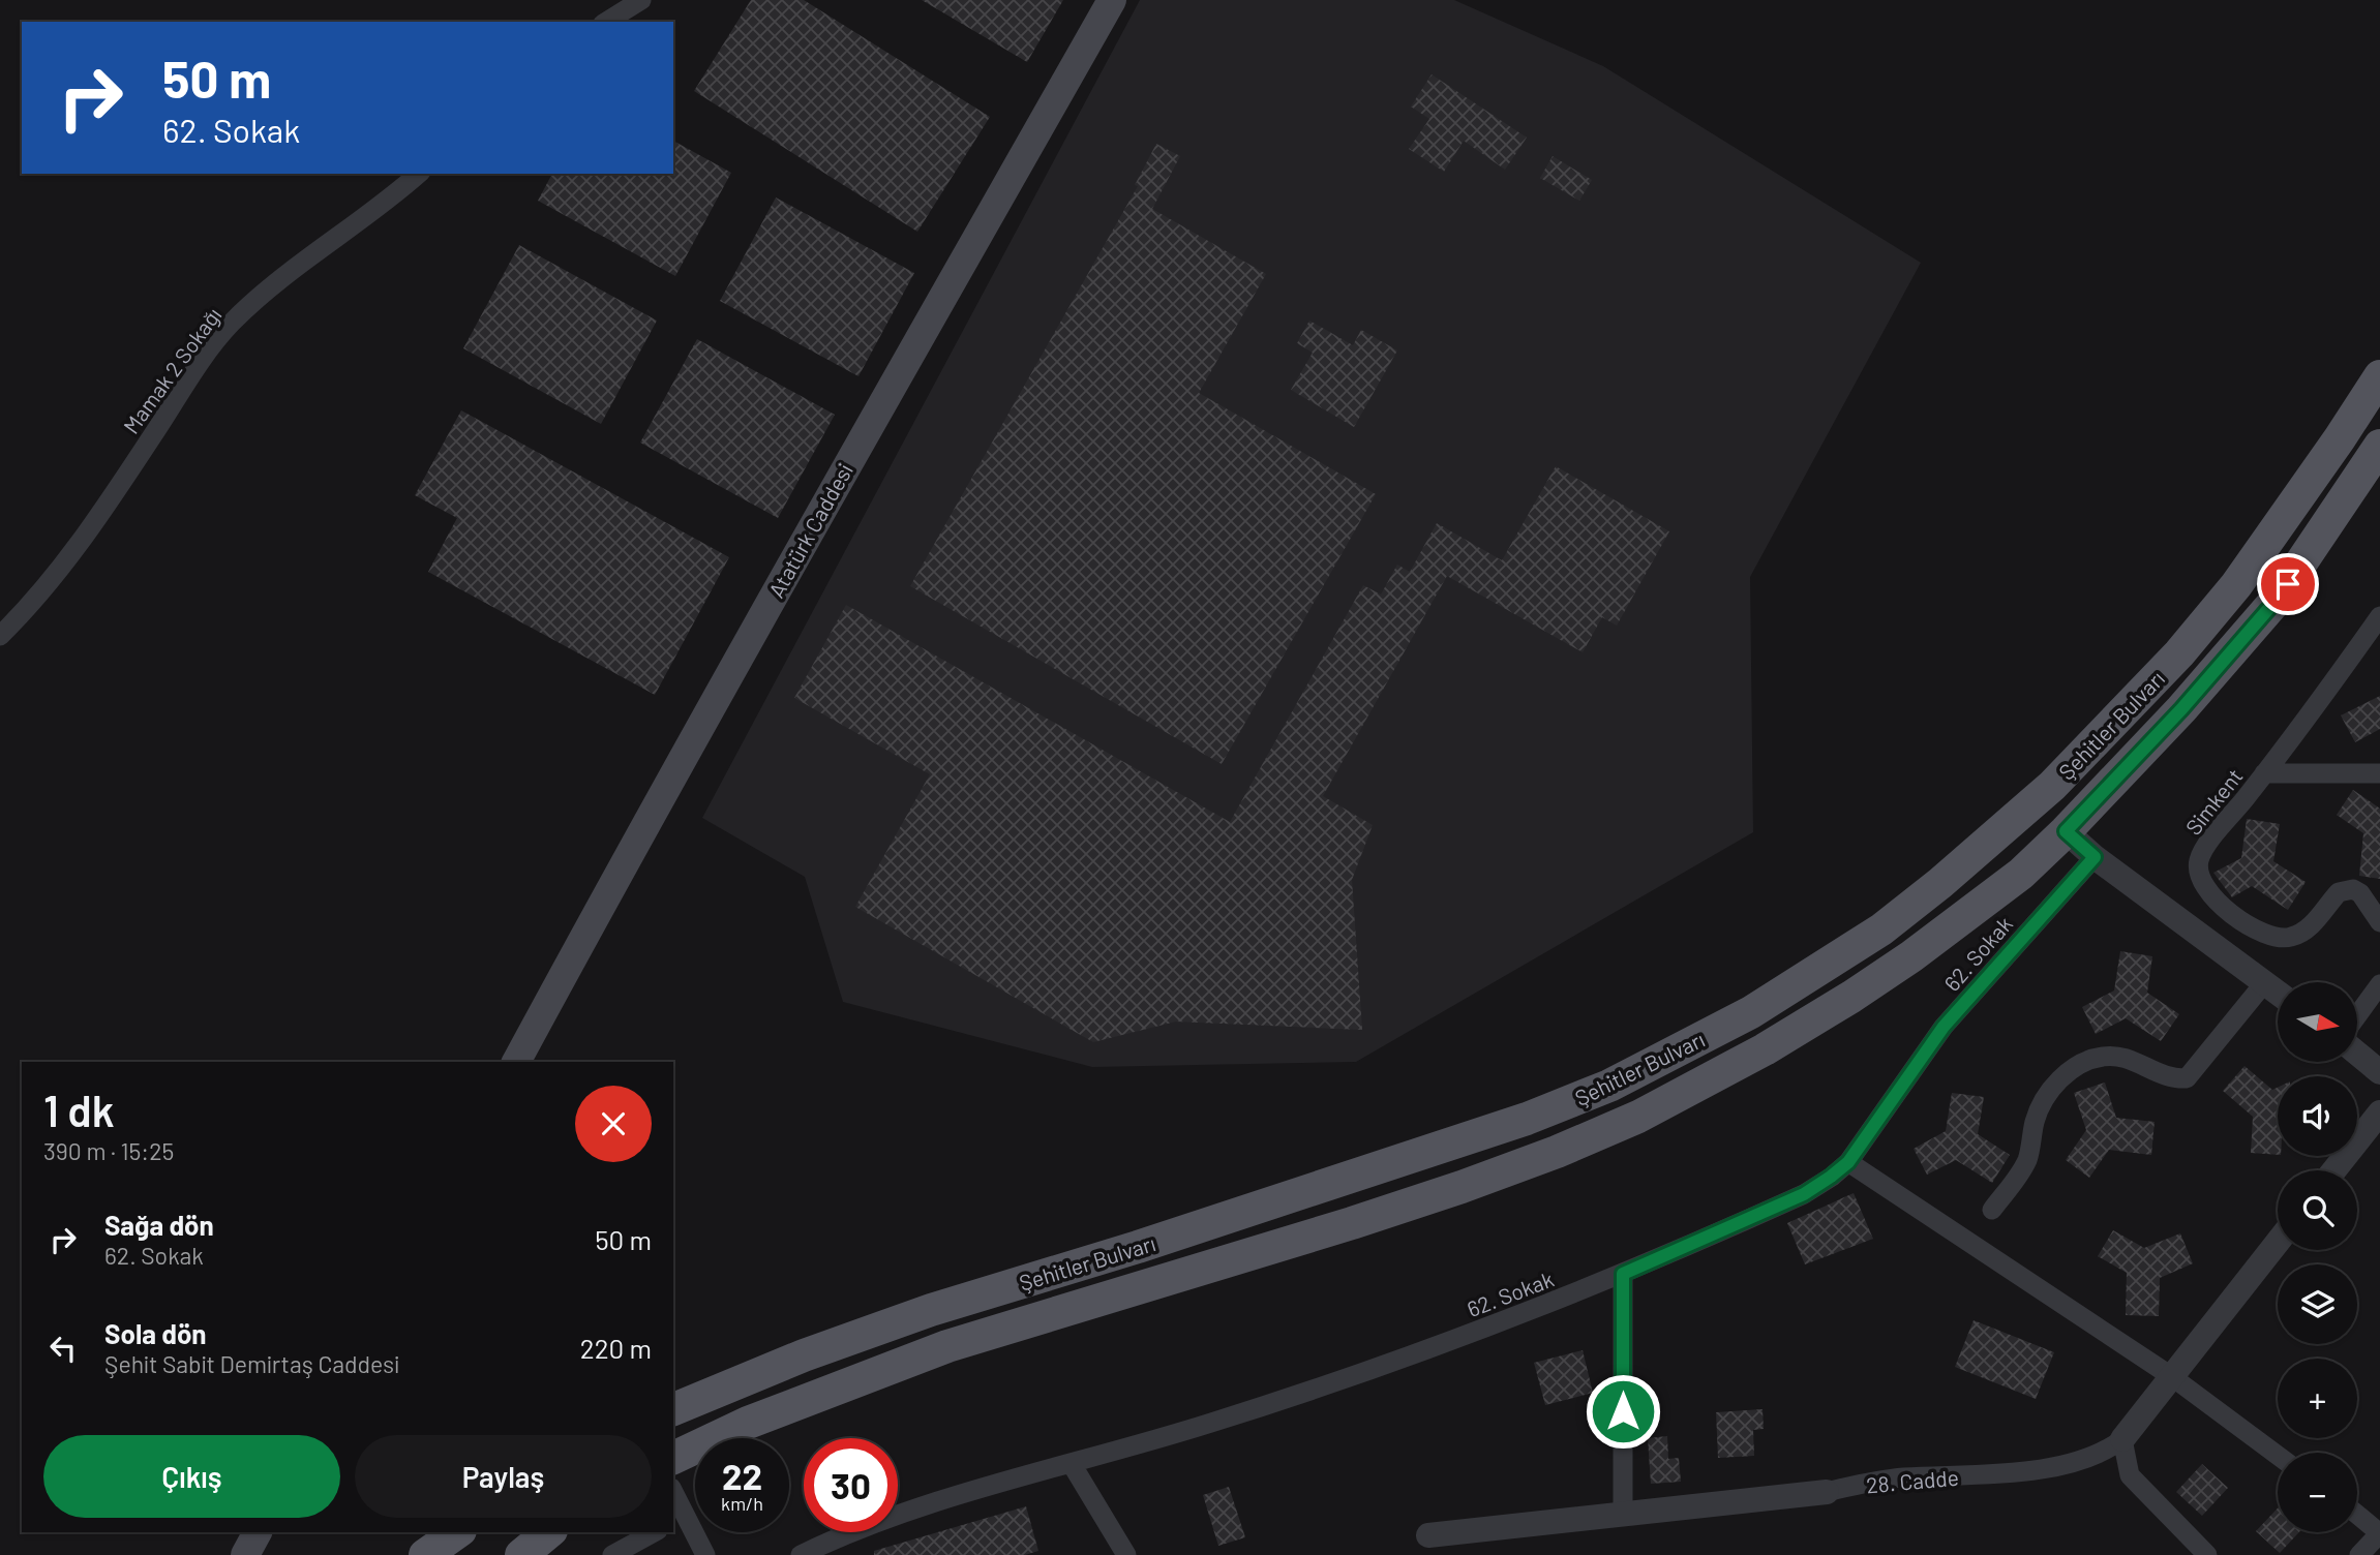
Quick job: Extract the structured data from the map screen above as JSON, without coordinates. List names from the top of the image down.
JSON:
{
  "streets": {
    "main road": ["Atatürk Caddesi", "Şehitler Bulvarı"],
    "street": [
      "Mamak 2 Sokağı",
      "Simkent",
      "62. Sokak",
      "28. Cadde"
    ]
  },
  "north": "right",
  "page": {
    "turn": ["50 m", "62. Sokak"],
    "map_buttons": ["+", "−"],
    "heading": ["1 dk", "390 m · 15:25"],
    "list": [
      {
        "name": "Sağa dön",
        "note": "62. Sokak",
        "value": "50 m"
      },
      {
        "name": "Sola dön",
        "note": "Şehit Sabit Demirtaş Caddesi",
        "value": "220 m"
      }
    ],
    "buttons": ["Çıkış", "Paylaş"],
    "speed": "22 km/h",
    "limit": "30"
  }
}
